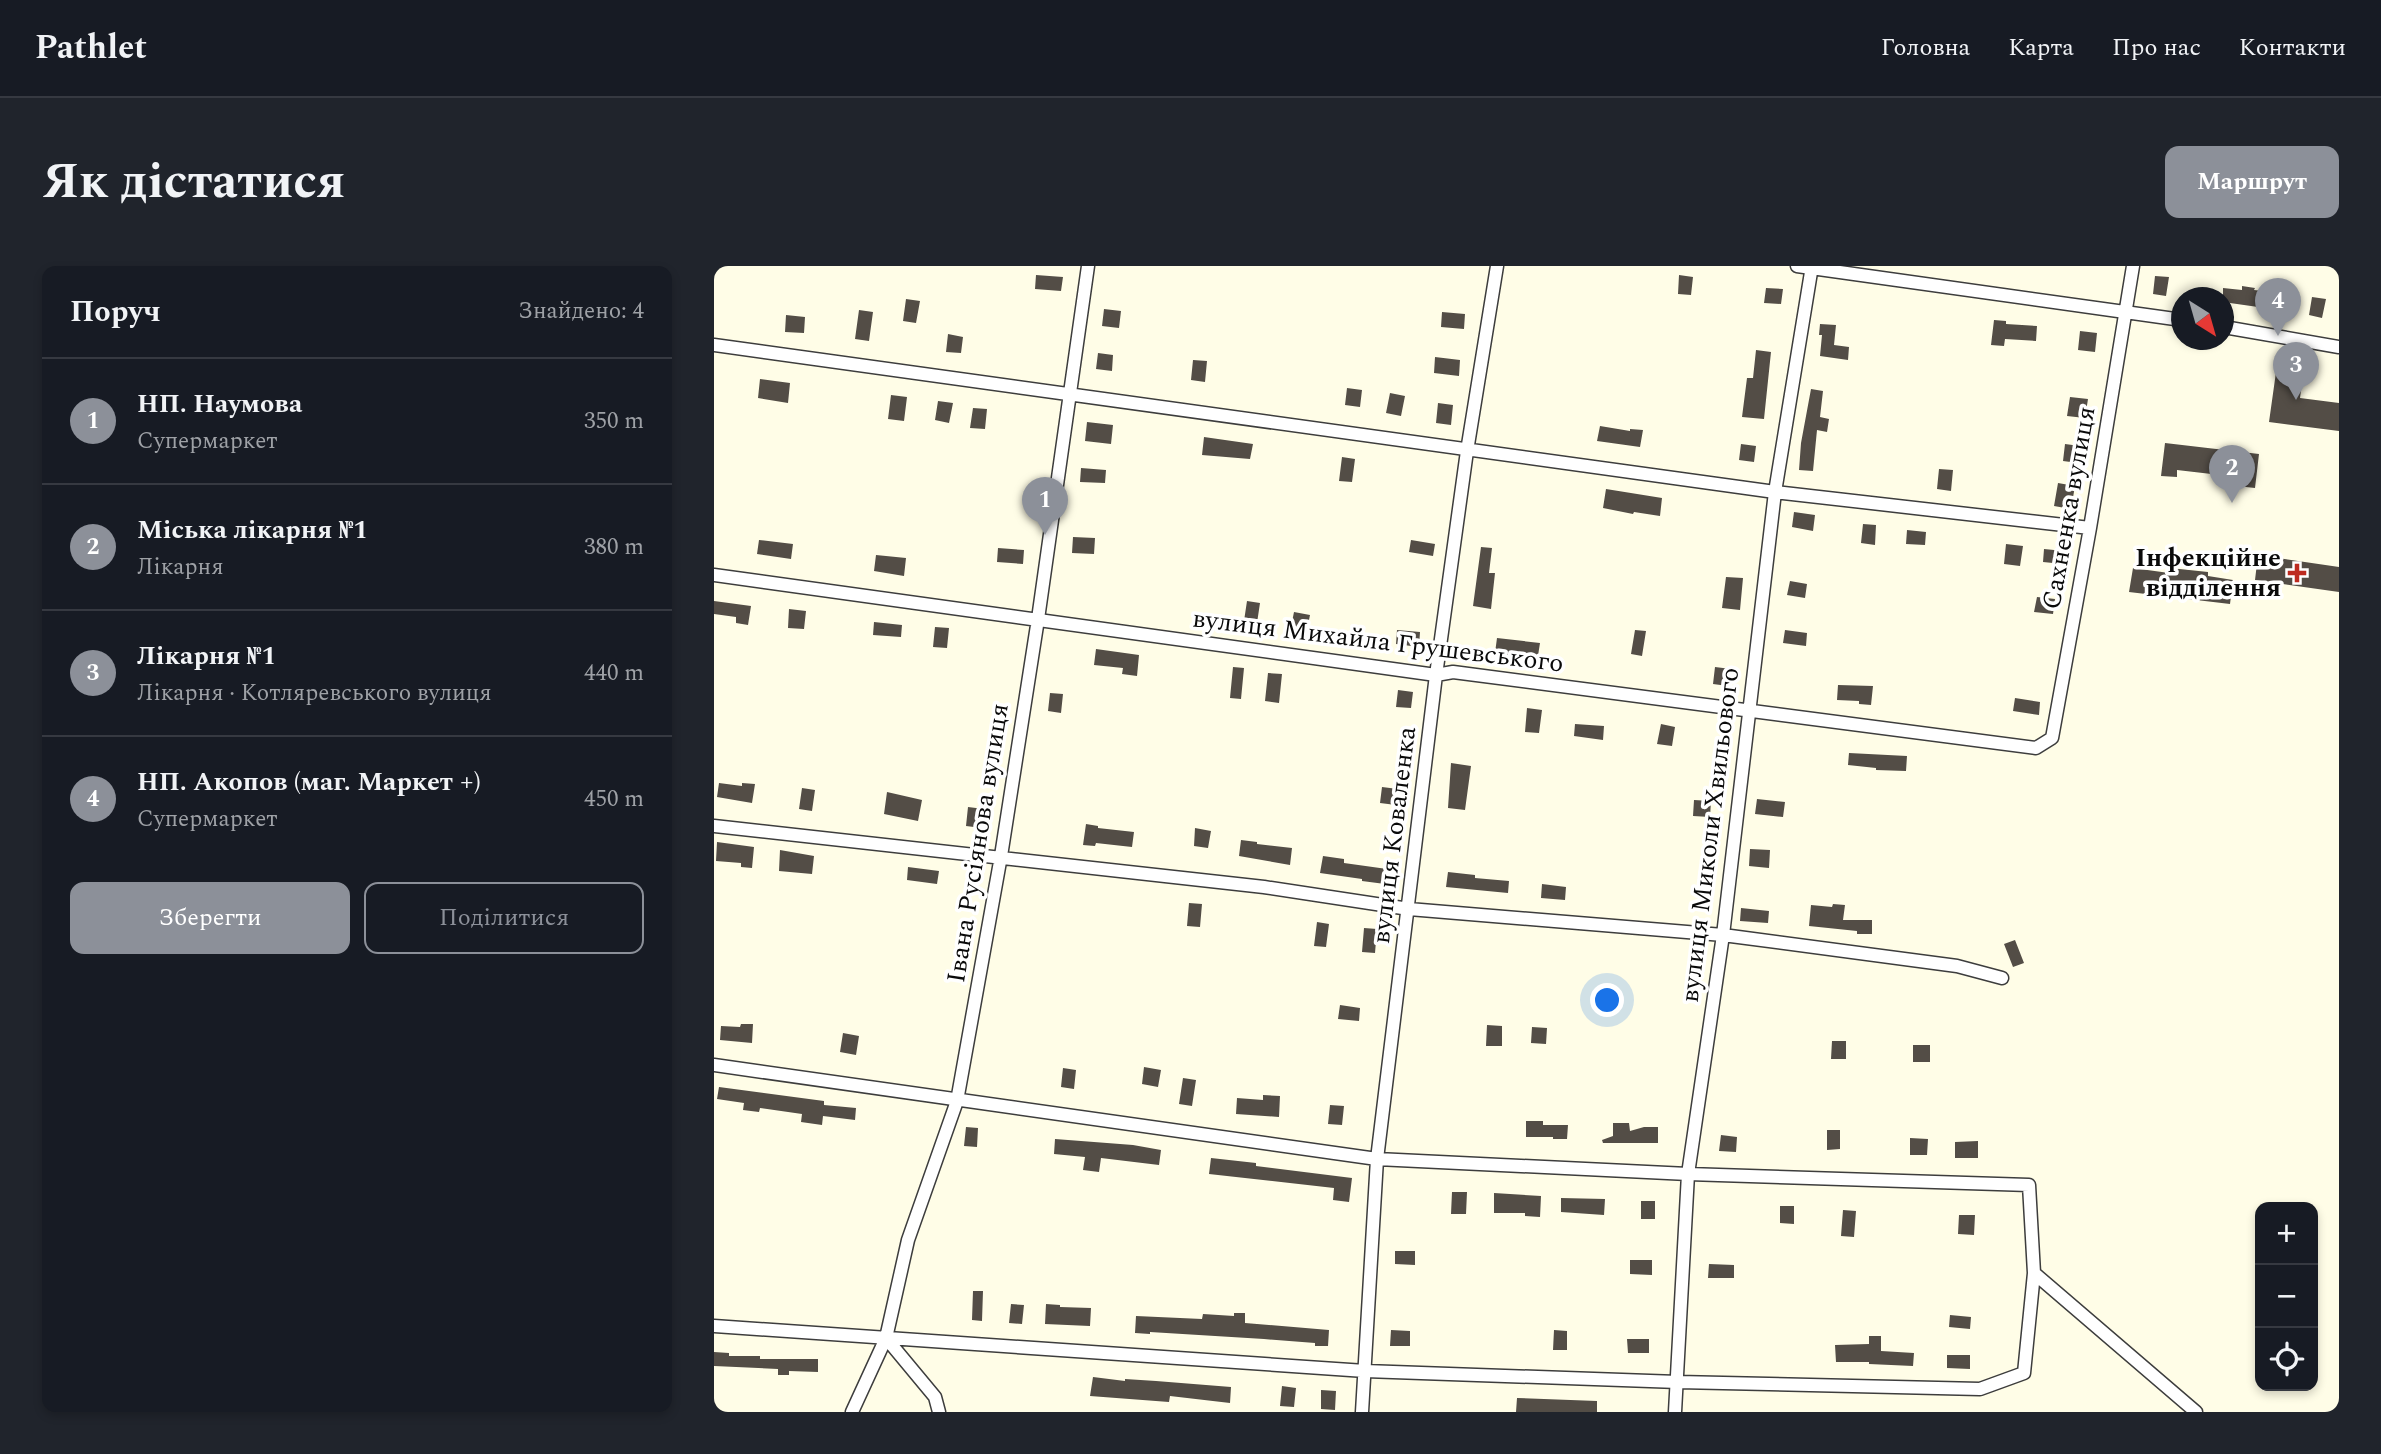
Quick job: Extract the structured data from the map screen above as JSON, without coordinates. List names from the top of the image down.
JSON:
{
  "streets": {
    "street": [
      "Сахненка вулиця",
      "вулиця Михайла Грушевського",
      "вулиця Коваленка",
      "вулиця Миколи Хвильового",
      "Івана Русіянова вулиця"
    ]
  },
  "crossings": [
    ["Сахненка вулиця", "вулиця Михайла Грушевського"],
    ["вулиця Михайла Грушевського", "вулиця Коваленка"],
    ["вулиця Михайла Грушевського", "вулиця Миколи Хвильового"],
    ["вулиця Михайла Грушевського", "Івана Русіянова вулиця"]
  ],
  "places": {
    "health": ["Інфекційне відділення"]
  },
  "north": "bottom right",
  "page": {
    "header": "Pathlet",
    "nav": [
      "Головна",
      "Карта",
      "Про нас",
      "Контакти"
    ],
    "title": "Як дістатися",
    "buttons": [
      "Маршрут",
      ["Зберегти", "Поділитися"]
    ],
    "heading": ["Поруч", "Знайдено: 4"],
    "pins": [
      "4",
      "3",
      "2",
      "1"
    ],
    "list": [
      {
        "mark": "1",
        "name": "НП. Наумова",
        "note": "Супермаркет",
        "value": "350 m"
      },
      {
        "mark": "2",
        "name": "Міська лікарня №1",
        "note": "Лікарня",
        "value": "380 m"
      },
      {
        "mark": "3",
        "name": "Лікарня №1",
        "note": "Лікарня · Котляревського вулиця",
        "value": "440 m"
      },
      {
        "mark": "4",
        "name": "НП. Акопов (маг. Маркет +)",
        "note": "Супермаркет",
        "value": "450 m"
      }
    ],
    "map_buttons": ["+", "−"]
  }
}
